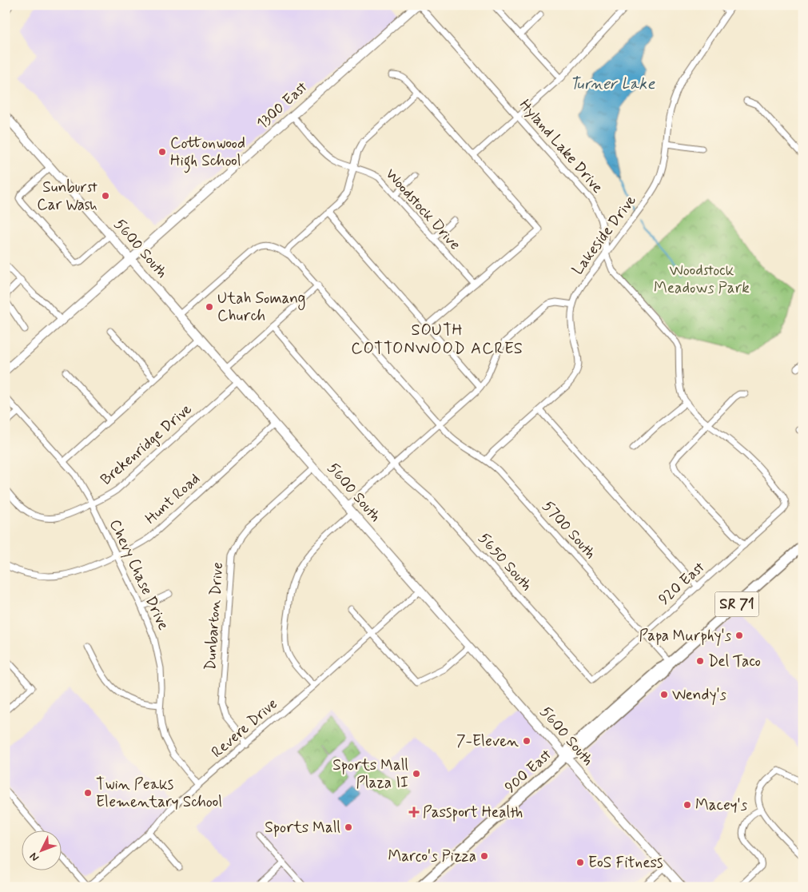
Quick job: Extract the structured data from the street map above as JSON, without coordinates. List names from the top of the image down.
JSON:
{
  "streets": {
    "main road": [
      "1300 East",
      "5600 South",
      "SR 71",
      "900 East"
    ],
    "street": [
      "Hyland Lake Drive",
      "Woodstock Drive",
      "Lakeside Drive",
      "Brekenridge Drive",
      "Hunt Road",
      "5700 South",
      "5650 South",
      "Chevy Chase Drive",
      "920 East",
      "Dunbarton Drive",
      "Revere Drive"
    ]
  },
  "crossings": [
    ["1300 East", "Hyland Lake Drive"],
    ["1300 East", "Woodstock Drive"],
    ["1300 East", "5600 South"],
    ["Hyland Lake Drive", "Lakeside Drive"],
    ["Hyland Lake Drive", "920 East"],
    ["Lakeside Drive", "5700 South"],
    ["5600 South", "Brekenridge Drive"],
    ["5600 South", "Hunt Road"],
    ["5600 South", "Dunbarton Drive"],
    ["5600 South", "Revere Drive"],
    ["5600 South", "900 East"],
    ["Brekenridge Drive", "Chevy Chase Drive"],
    ["Hunt Road", "Chevy Chase Drive"],
    ["5700 South", "920 East"],
    ["5700 South", "900 East"],
    ["5650 South", "920 East"],
    ["Chevy Chase Drive", "Revere Drive"],
    ["Dunbarton Drive", "Revere Drive"]
  ],
  "districts": ["SOUTH COTTONWOOD ACRES"],
  "water": ["Turner Lake"],
  "parks": ["Woodstock Meadows Park"],
  "places": {
    "other": [
      "Cottonwood High School",
      "Sunburst Car Wash",
      "Utah Somang Church",
      "Papa Murphy's",
      "Del Taco",
      "Wendy's",
      "7-Eleven",
      "Sports Mall Plaza II",
      "Twin Peaks Elementary School",
      "Macey's",
      "Sports Mall",
      "Marco's Pizza",
      "EoS Fitness"
    ],
    "health": ["Passport Health"]
  },
  "north": "bottom left"
}
